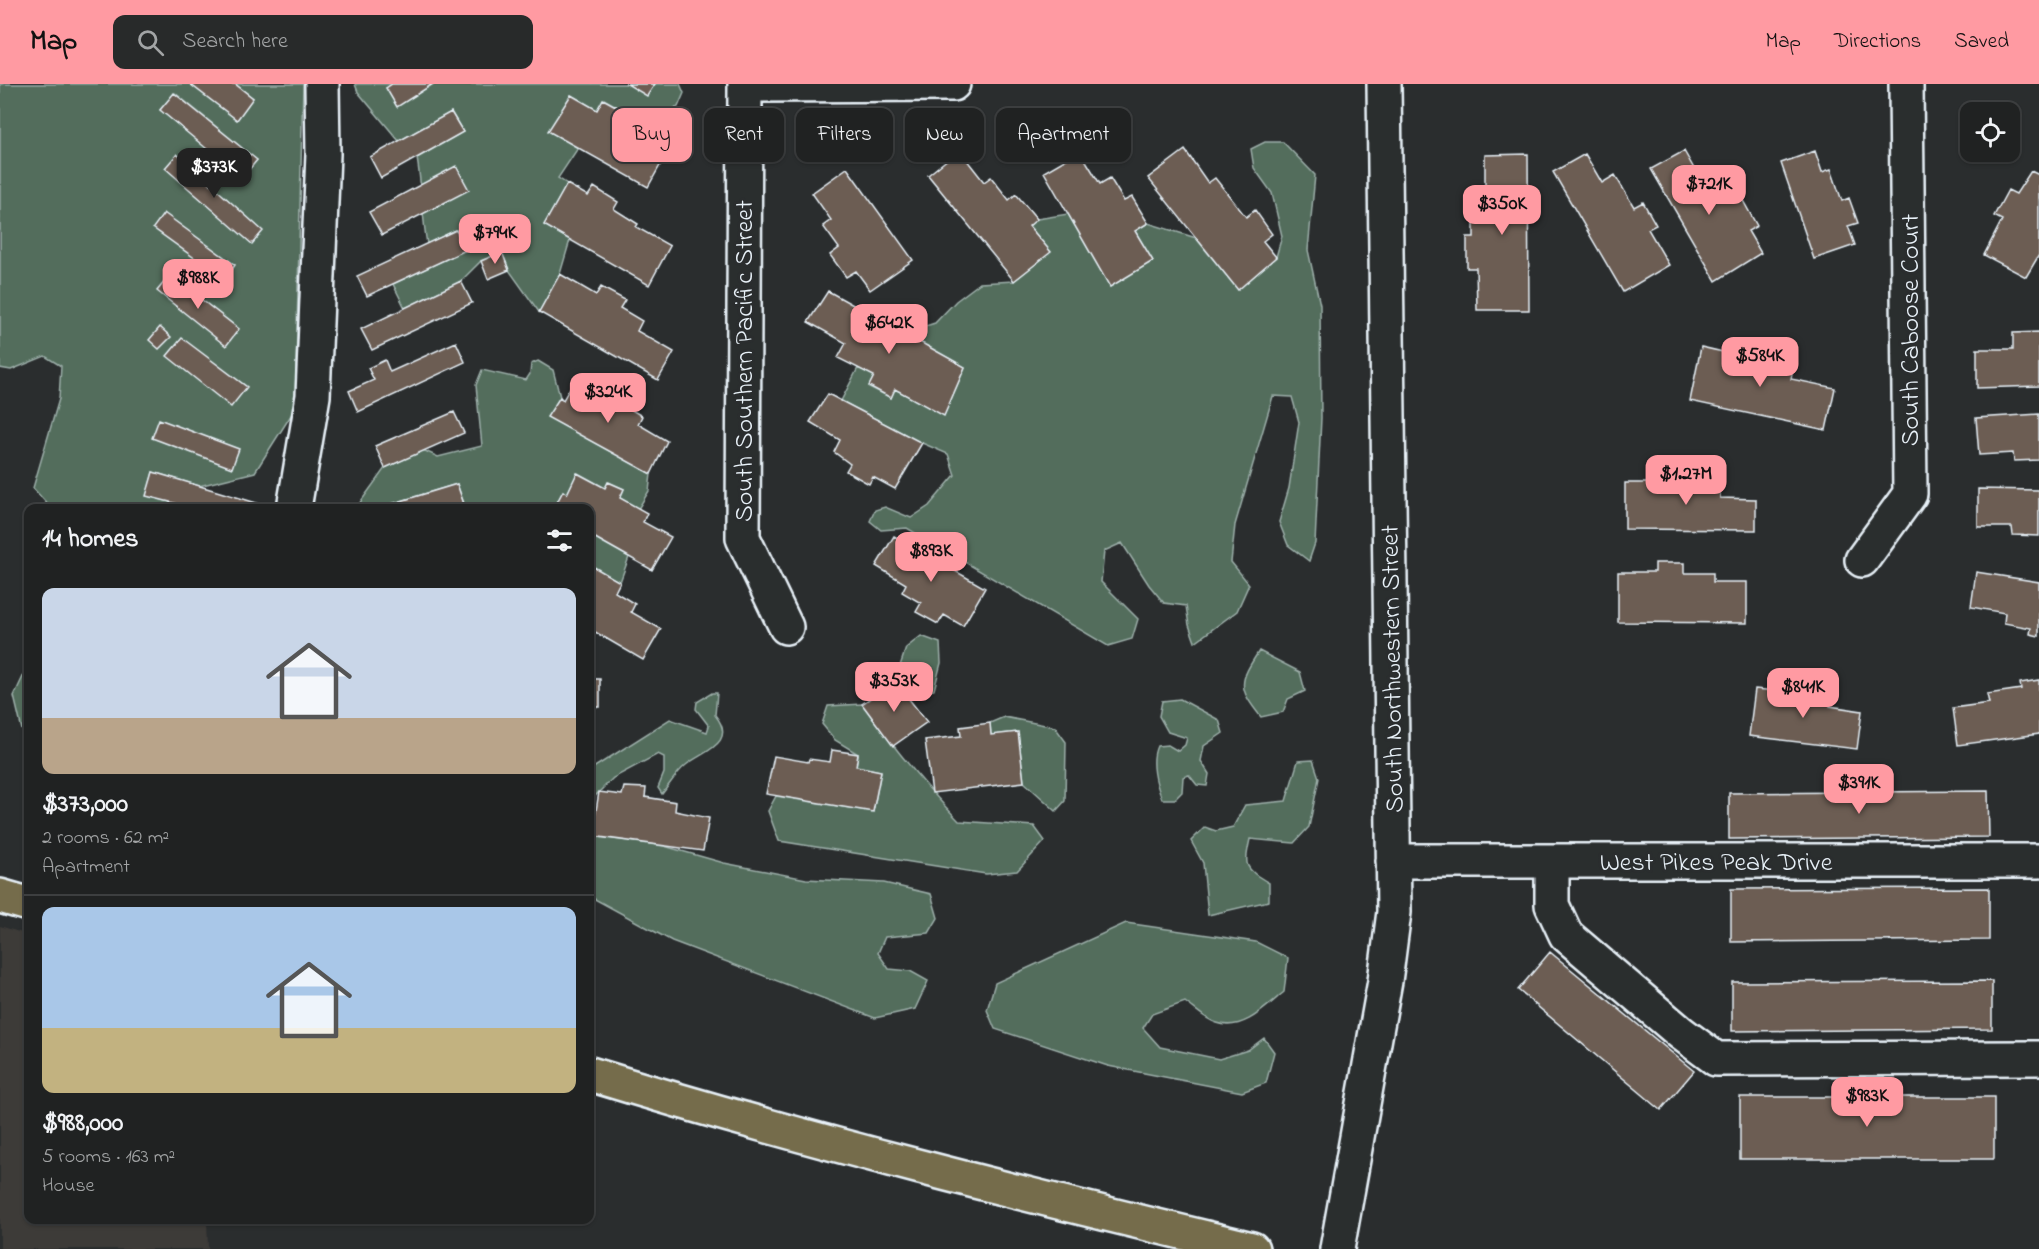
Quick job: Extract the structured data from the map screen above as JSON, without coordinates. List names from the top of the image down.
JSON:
{
  "streets": {
    "street": [
      "South Caboose Court",
      "South Southern Pacific Street",
      "South Northwestern Street",
      "West Pikes Peak Drive"
    ]
  },
  "crossings": [
    ["South Northwestern Street", "West Pikes Peak Drive"]
  ],
  "page": {
    "header": "Map",
    "search": "Search here",
    "nav": ["Map", "Directions", "Saved"],
    "chip": [
      "Buy",
      "Rent",
      "Filters",
      "New",
      "Apartment"
    ],
    "price": [
      "$373K",
      "$721K",
      "$350K",
      "$794K",
      "$988K",
      "$642K",
      "$584K",
      "$324K",
      "$1.27M",
      "$893K",
      "$353K",
      "$841K",
      "$391K",
      "$983K"
    ],
    "heading": "14 homes",
    "list": [
      {
        "name": "$373,000",
        "note": "2 rooms · 62 m² · Apartment"
      },
      {
        "name": "$988,000",
        "note": "5 rooms · 163 m² · House"
      }
    ]
  }
}
